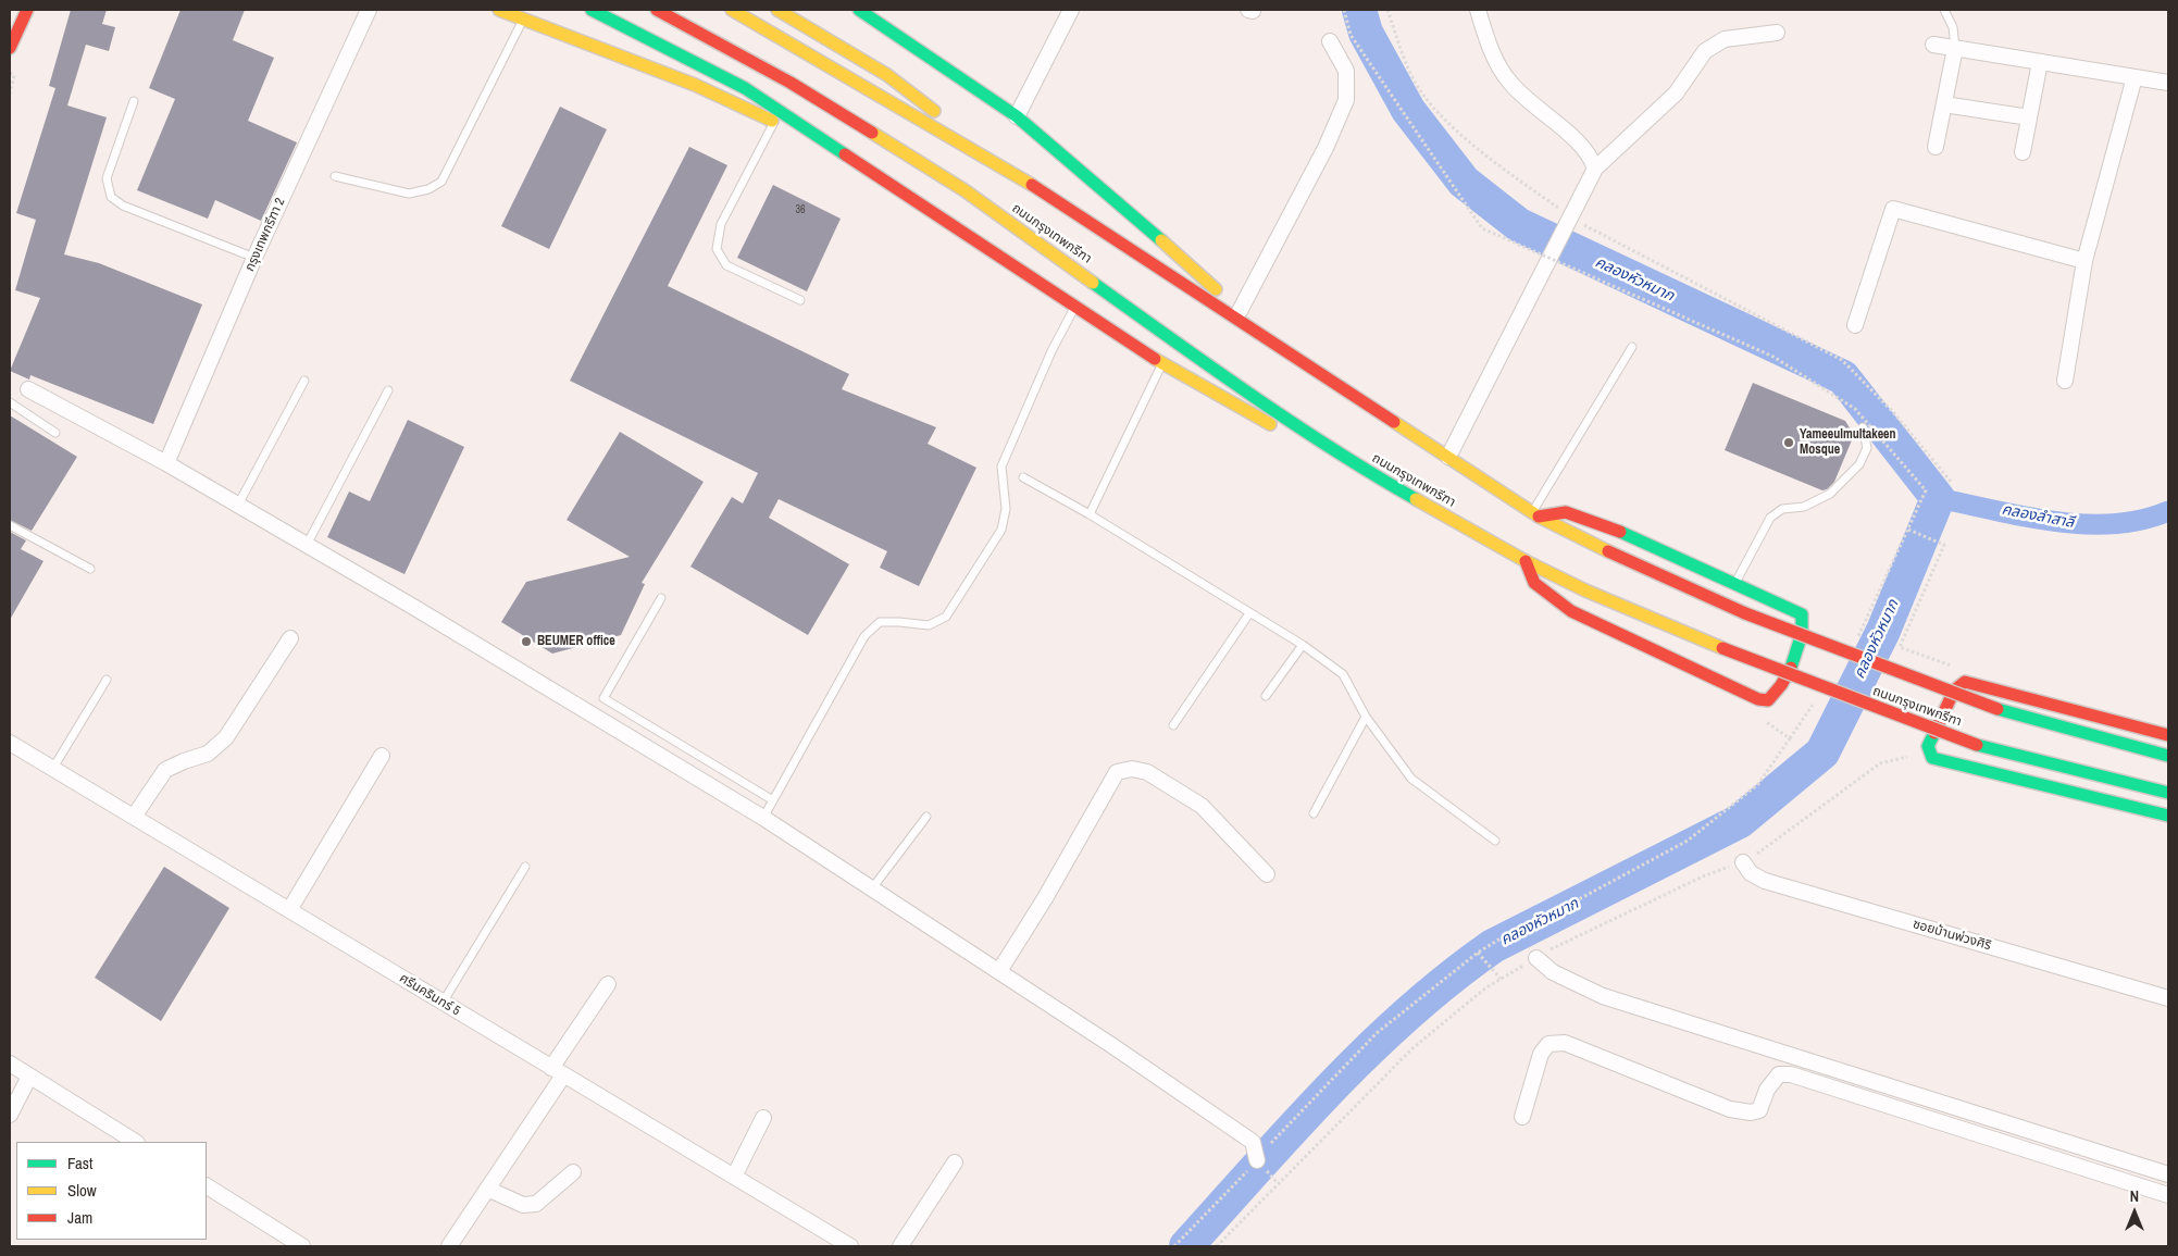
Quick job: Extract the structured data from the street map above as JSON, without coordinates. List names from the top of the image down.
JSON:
{
  "streets": {
    "main road": ["ถนนกรุงเทพกรีฑา"],
    "street": ["กรุงเทพกรีฑา 2", "ซอยบ้านพ่วงศิริ", "ศรีนครินทร์ 5"]
  },
  "water": ["คลองหัวหมาก", "คลองลำสาลี"],
  "places": ["Yameeulmultakeen Mosque", "BEUMER office"],
  "house_numbers": ["36"],
  "legend": ["Fast", "Slow", "Jam"],
  "north": "top"
}
